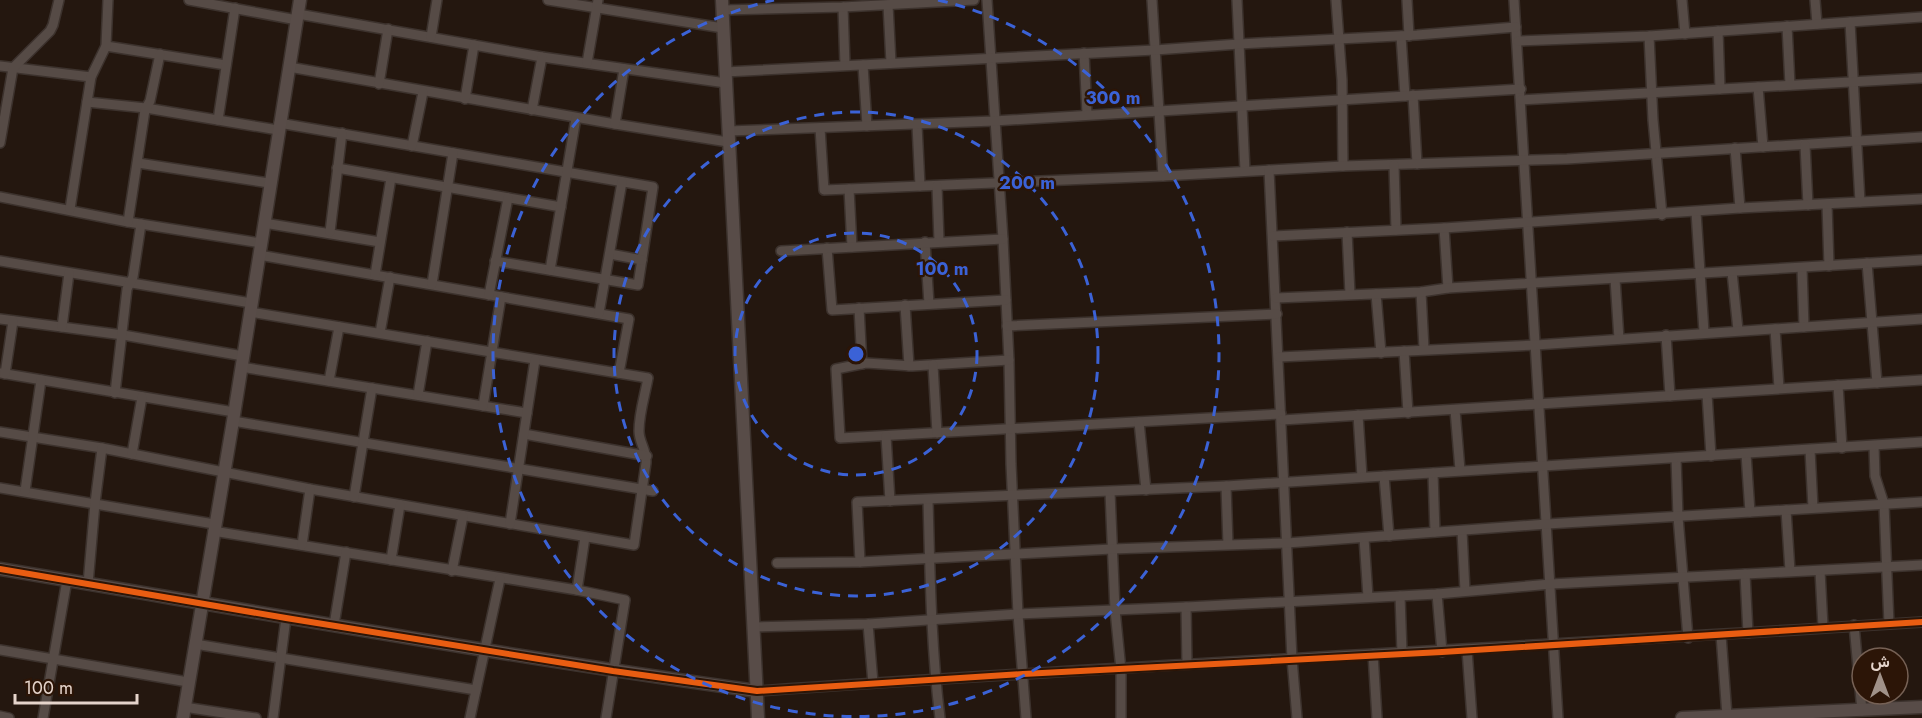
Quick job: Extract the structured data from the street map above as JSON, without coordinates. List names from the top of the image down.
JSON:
{
  "scale_bar": "100 m",
  "north": "top",
  "rings": ["300 m", "200 m", "100 m"]
}
